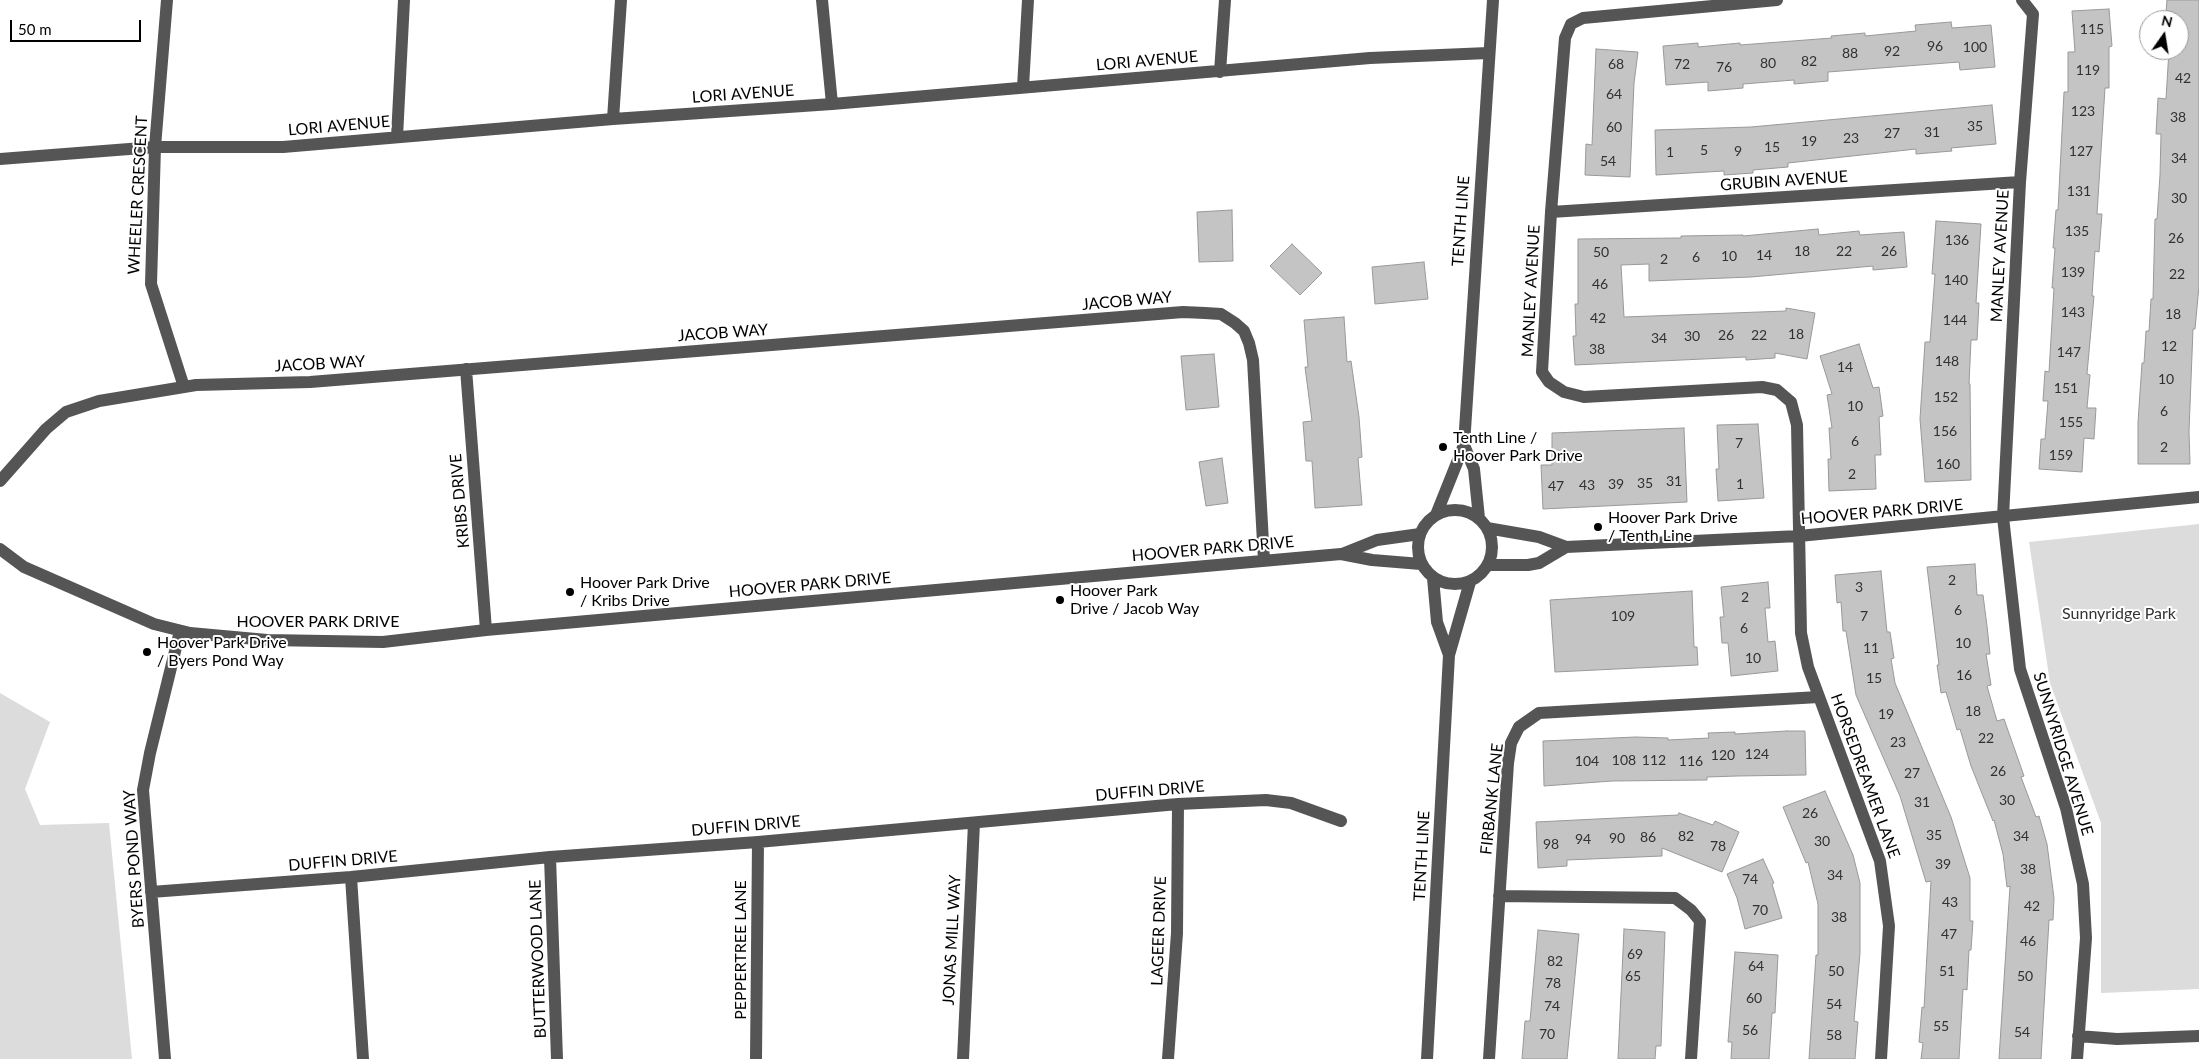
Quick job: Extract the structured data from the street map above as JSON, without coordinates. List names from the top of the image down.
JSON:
{
  "streets": {
    "street": [
      "LORI AVENUE",
      "GRUBIN AVENUE",
      "WHEELER CRESCENT",
      "TENTH LINE",
      "MANLEY AVENUE",
      "JACOB WAY",
      "KRIBS DRIVE",
      "HOOVER PARK DRIVE",
      "SUNNYRIDGE AVENUE",
      "HORSEDREAMER LANE",
      "DUFFIN DRIVE",
      "FIRBANK LANE",
      "BYERS POND WAY",
      "LAGEER DRIVE",
      "JONAS MILL WAY",
      "PEPPERTREE LANE",
      "BUTTERWOOD LANE"
    ]
  },
  "crossings": [
    ["LORI AVENUE", "WHEELER CRESCENT"],
    ["LORI AVENUE", "TENTH LINE"],
    ["GRUBIN AVENUE", "MANLEY AVENUE"],
    ["WHEELER CRESCENT", "JACOB WAY"],
    ["TENTH LINE", "HOOVER PARK DRIVE"],
    ["MANLEY AVENUE", "HOOVER PARK DRIVE"],
    ["MANLEY AVENUE", "SUNNYRIDGE AVENUE"],
    ["MANLEY AVENUE", "HORSEDREAMER LANE"],
    ["JACOB WAY", "KRIBS DRIVE"],
    ["JACOB WAY", "HOOVER PARK DRIVE"],
    ["KRIBS DRIVE", "HOOVER PARK DRIVE"],
    ["HOOVER PARK DRIVE", "SUNNYRIDGE AVENUE"],
    ["HOOVER PARK DRIVE", "HORSEDREAMER LANE"],
    ["HOOVER PARK DRIVE", "BYERS POND WAY"],
    ["HORSEDREAMER LANE", "FIRBANK LANE"],
    ["DUFFIN DRIVE", "BYERS POND WAY"],
    ["DUFFIN DRIVE", "LAGEER DRIVE"],
    ["DUFFIN DRIVE", "JONAS MILL WAY"],
    ["DUFFIN DRIVE", "PEPPERTREE LANE"],
    ["DUFFIN DRIVE", "BUTTERWOOD LANE"]
  ],
  "parks": ["Sunnyridge Park"],
  "places": [
    "Tenth Line / Hoover Park Drive",
    "Hoover Park Drive / Tenth Line",
    "Hoover Park Drive / Kribs Drive",
    "Hoover Park Drive / Jacob Way",
    "Hoover Park Drive / Byers Pond Way"
  ],
  "house_numbers": [
    "115",
    "96",
    "100",
    "92",
    "88",
    "82",
    "80",
    "68",
    "72",
    "76",
    "119",
    "42",
    "64",
    "123",
    "38",
    "35",
    "60",
    "31",
    "27",
    "23",
    "19",
    "15",
    "5",
    "9",
    "127",
    "1",
    "34",
    "54",
    "131",
    "30",
    "135",
    "26",
    "136",
    "18",
    "22",
    "26",
    "50",
    "14",
    "10",
    "6",
    "2",
    "139",
    "22",
    "140",
    "46",
    "143",
    "18",
    "42",
    "144",
    "18",
    "26",
    "22",
    "30",
    "34",
    "12",
    "38",
    "147",
    "148",
    "14",
    "10",
    "151",
    "152",
    "10",
    "6",
    "155",
    "156",
    "6",
    "7",
    "2",
    "159",
    "160",
    "2",
    "31",
    "35",
    "39",
    "1",
    "43",
    "47",
    "2",
    "3",
    "2",
    "6",
    "109",
    "7",
    "6",
    "10",
    "11",
    "10",
    "16",
    "15",
    "18",
    "19",
    "22",
    "23",
    "124",
    "120",
    "108",
    "112",
    "104",
    "116",
    "26",
    "27",
    "30",
    "31",
    "26",
    "35",
    "82",
    "34",
    "86",
    "90",
    "94",
    "30",
    "98",
    "78",
    "39",
    "38",
    "34",
    "74",
    "43",
    "42",
    "70",
    "38",
    "47",
    "46",
    "69",
    "82",
    "64",
    "50",
    "51",
    "65",
    "50",
    "78",
    "60",
    "54",
    "74",
    "55",
    "56",
    "54",
    "70",
    "58"
  ],
  "scale_bar": "50 m",
  "north": "top"
}
